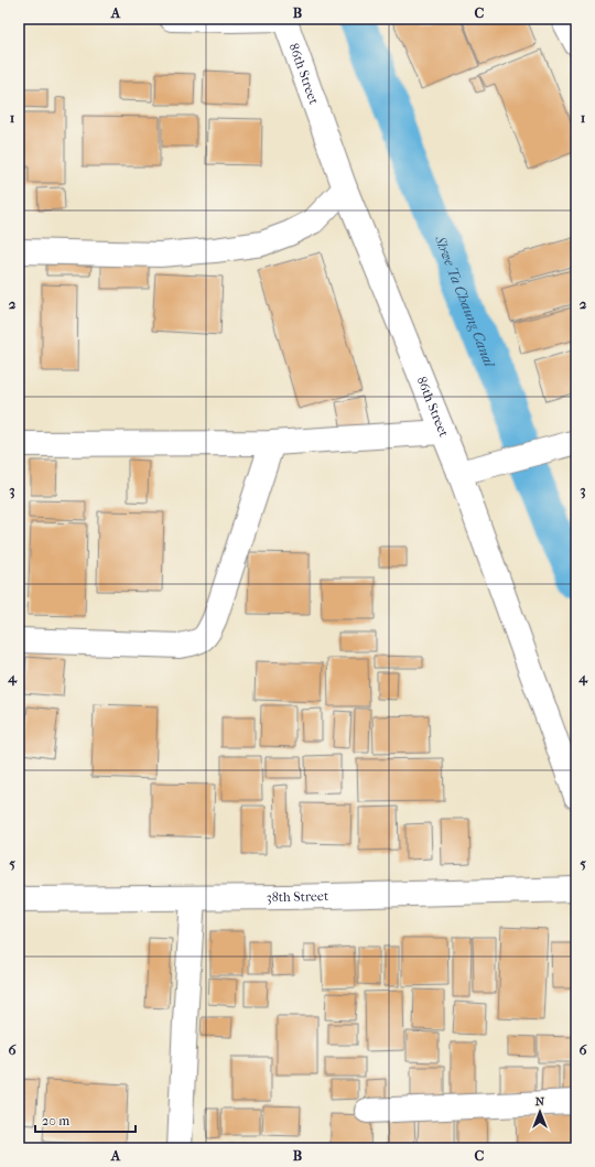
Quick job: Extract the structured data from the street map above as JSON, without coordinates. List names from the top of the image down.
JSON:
{
  "streets": {
    "street": ["86th Street", "38th Street"]
  },
  "water": ["Shwe Ta Chaung Canal"],
  "scale_bar": "20 m",
  "north": "top",
  "grid": {
    "columns": ["A", "B", "C"],
    "rows": [
      "1",
      "2",
      "3",
      "4",
      "5",
      "6"
    ]
  }
}
